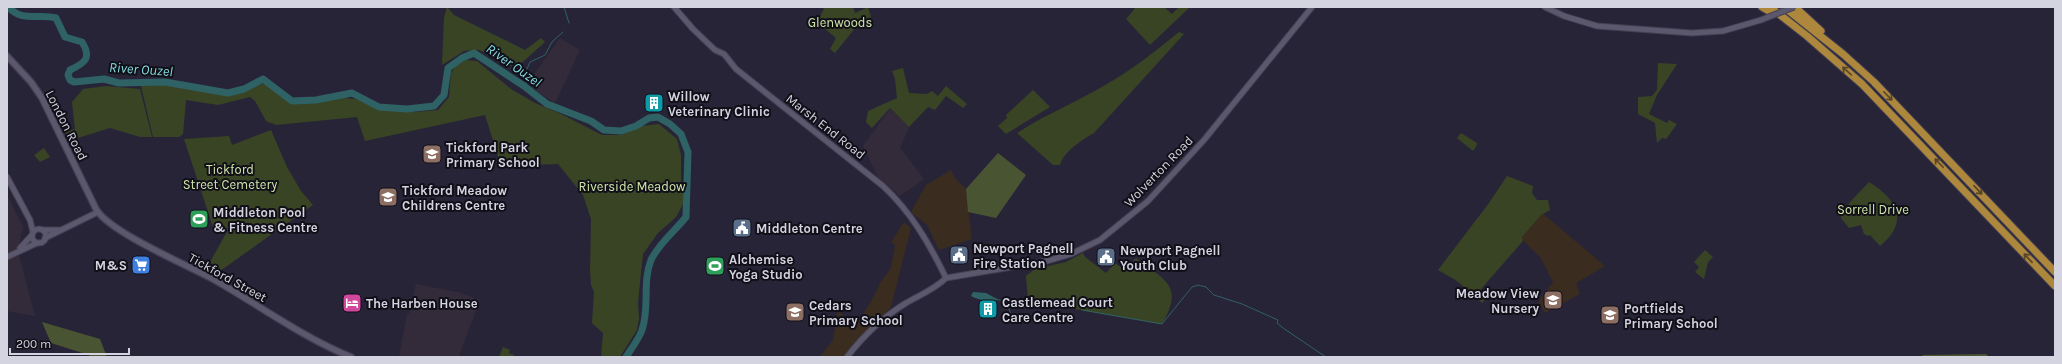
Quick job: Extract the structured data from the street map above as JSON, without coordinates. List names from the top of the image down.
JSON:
{
  "streets": {
    "main road": ["London Road", "Tickford Street"],
    "street": ["Marsh End Road", "Wolverton Road"]
  },
  "crossings": [
    ["London Road", "Tickford Street"],
    ["Marsh End Road", "Wolverton Road"]
  ],
  "water": ["River Ouzel"],
  "parks": [
    "Glenwoods",
    "Tickford Street Cemetery",
    "Riverside Meadow",
    "Sorrell Drive"
  ],
  "places": {
    "building": ["Willow Veterinary Clinic", "Castlemead Court Care Centre"],
    "school or university": [
      "Tickford Park Primary School",
      "Tickford Meadow Childrens Centre",
      "Meadow View Nursery",
      "Cedars Primary School",
      "Portfields Primary School"
    ],
    "sports": ["Middleton Pool & Fitness Centre", "Alchemise Yoga Studio"],
    "public building": ["Middleton Centre", "Newport Pagnell Fire Station", "Newport Pagnell Youth Club"],
    "supermarket": ["M&S"],
    "hotel": ["The Harben House"]
  },
  "scale_bar": "200 m"
}
